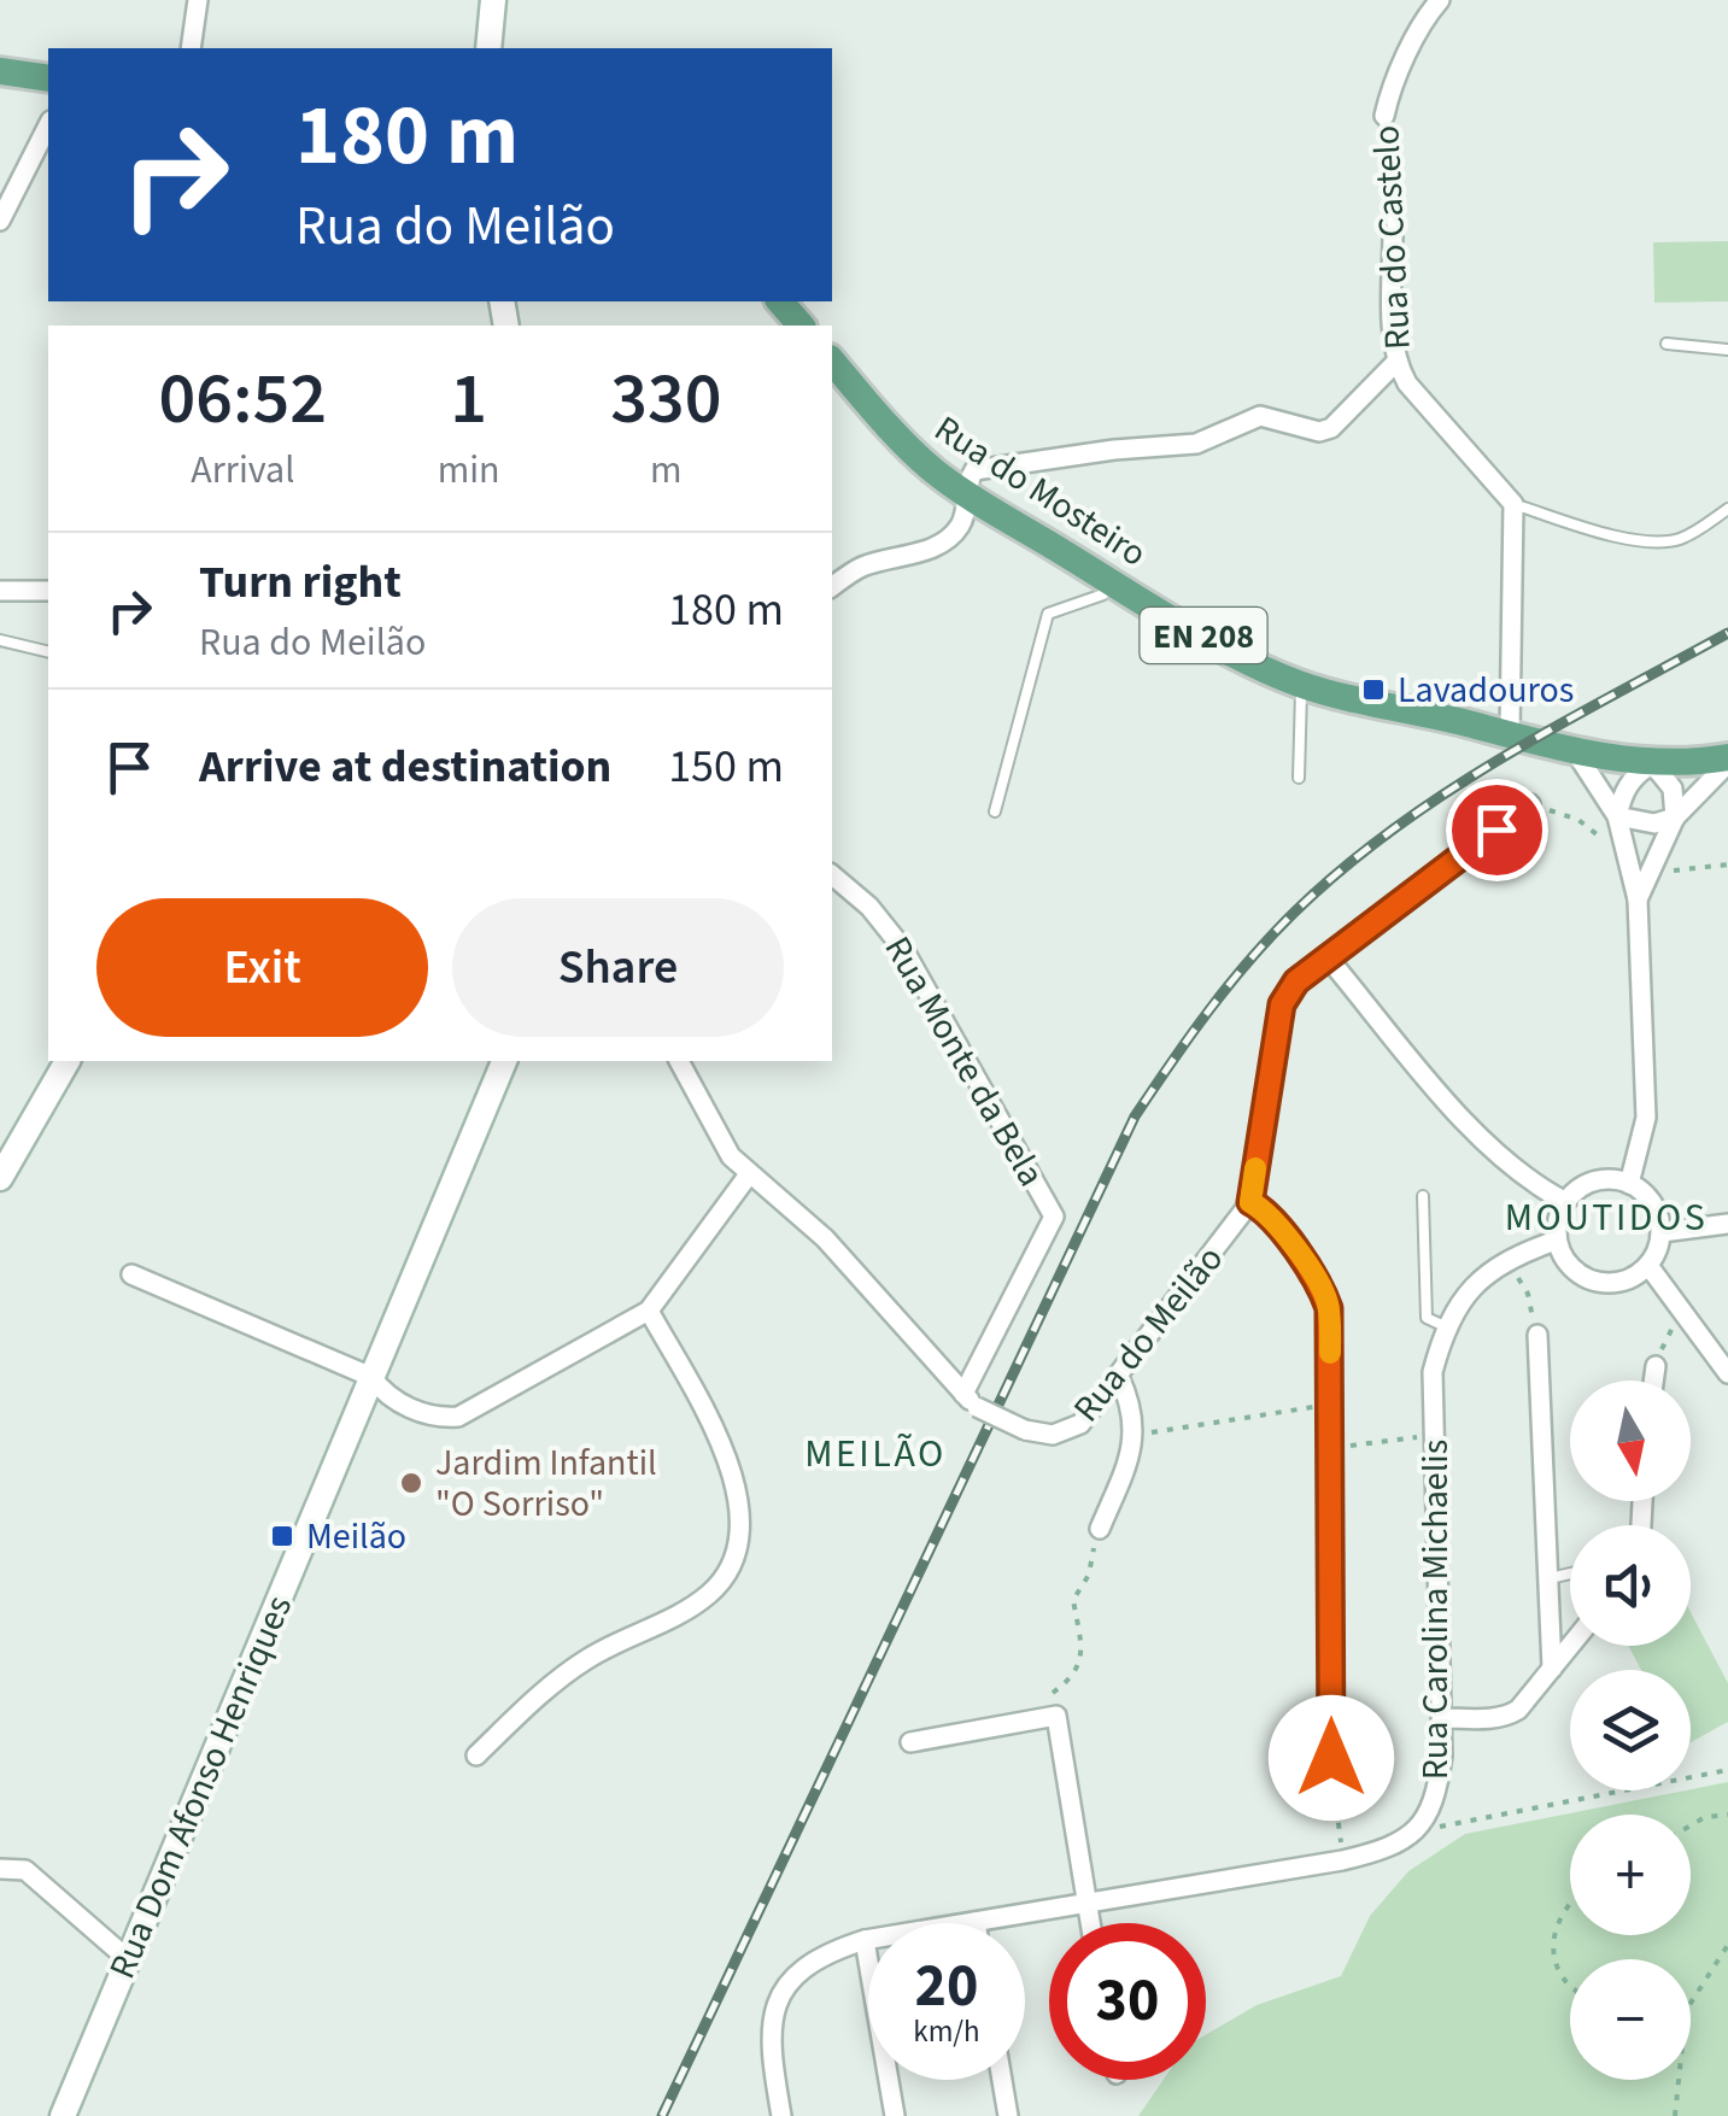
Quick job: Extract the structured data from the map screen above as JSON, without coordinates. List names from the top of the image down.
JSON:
{
  "streets": {
    "main road": ["Rua do Mosteiro", "EN 208", "Rua Dom Afonso Henriques"],
    "street": [
      "Rua do Castelo",
      "Rua Monte da Bela",
      "Rua do Meilão",
      "Rua Carolina Michaelis"
    ]
  },
  "crossings": [
    ["Rua Monte da Bela", "Rua do Meilão"]
  ],
  "districts": ["MOUTIDOS", "MEILÃO"],
  "places": {
    "transit": ["Lavadouros", "Meilão"],
    "other": ["Jardim Infantil \"O Sorriso\""]
  },
  "north": "bottom",
  "page": {
    "turn": ["180 m", "Rua do Meilão"],
    "eta": [
      "06:52",
      "Arrival",
      "1",
      "min",
      "330",
      "m"
    ],
    "list": [
      {
        "name": "Turn right",
        "note": "Rua do Meilão",
        "value": "180 m"
      },
      {
        "name": "Arrive at destination",
        "value": "150 m"
      }
    ],
    "buttons": ["Exit", "Share"],
    "map_buttons": ["+", "−"],
    "speed": "20 km/h",
    "limit": "30"
  }
}
